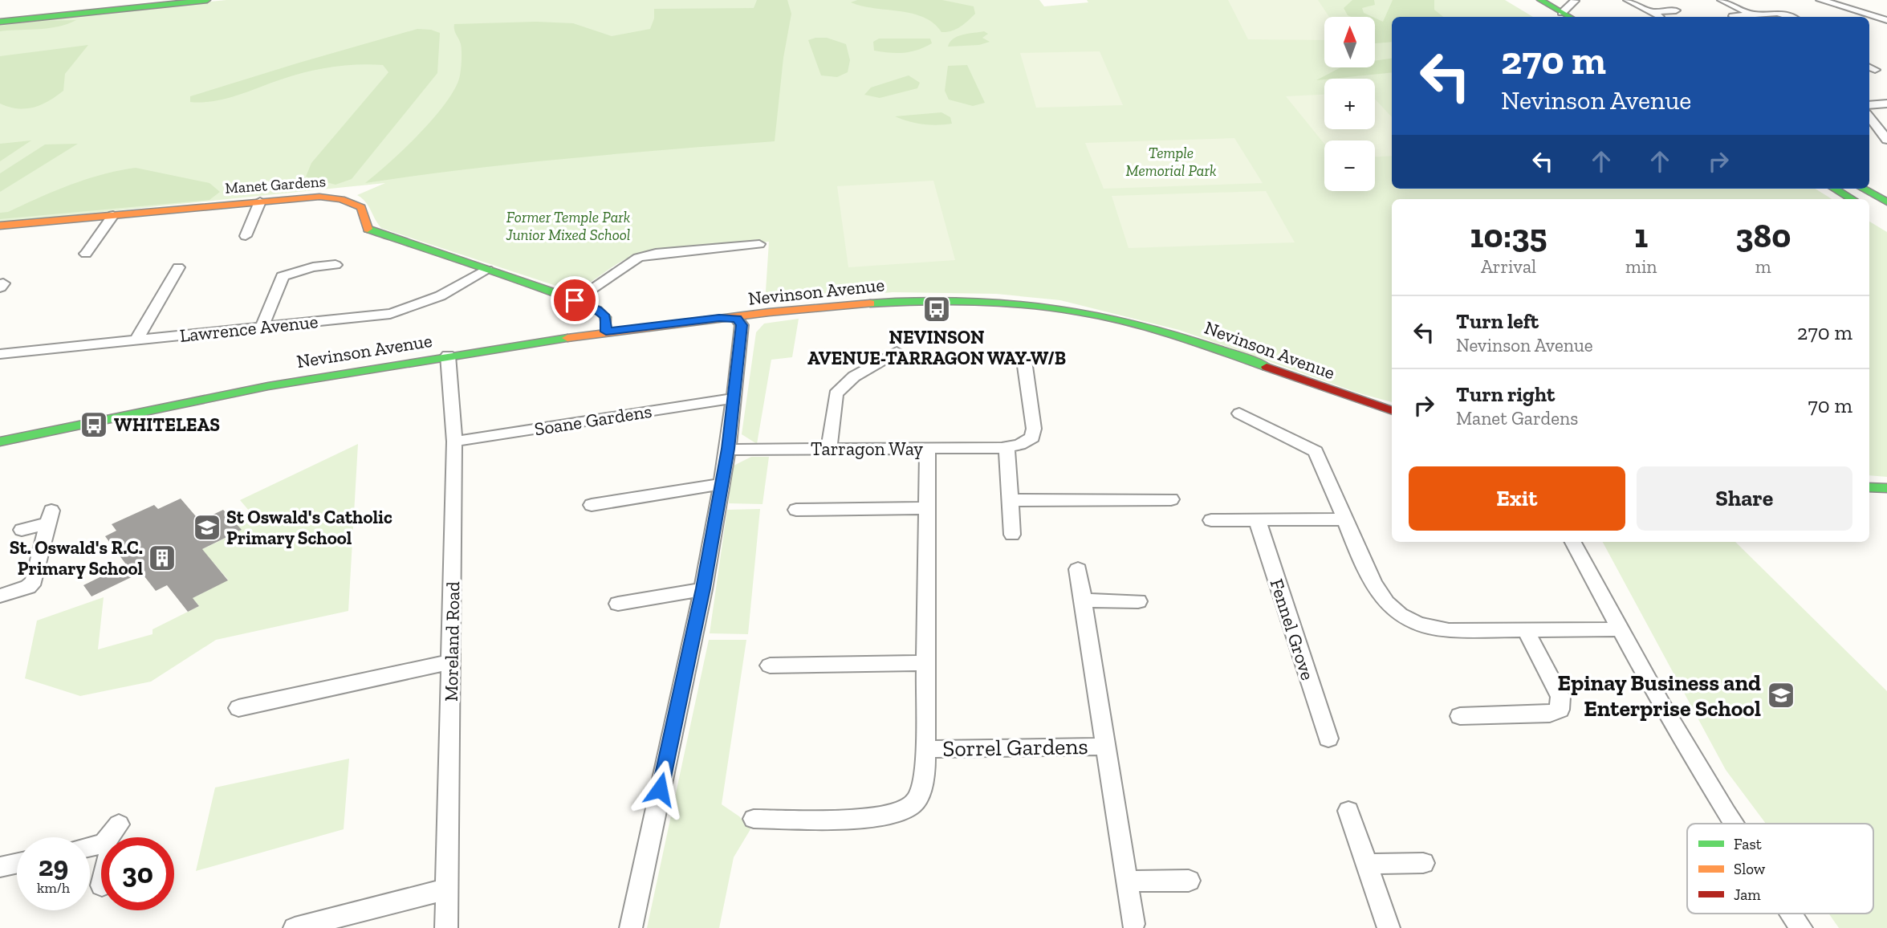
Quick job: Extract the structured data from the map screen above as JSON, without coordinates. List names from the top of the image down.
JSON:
{
  "streets": {
    "main road": ["Manet Gardens", "Nevinson Avenue"],
    "street": [
      "Lawrence Avenue",
      "Soane Gardens",
      "Tarragon Way",
      "Fennel Grove",
      "Moreland Road",
      "Sorrel Gardens"
    ]
  },
  "crossings": [
    ["Manet Gardens", "Nevinson Avenue"],
    ["Manet Gardens", "Lawrence Avenue"],
    ["Nevinson Avenue", "Moreland Road"],
    ["Soane Gardens", "Moreland Road"],
    ["Tarragon Way", "Sorrel Gardens"]
  ],
  "parks": ["Temple Memorial Park", "Former Temple Park Junior Mixed School"],
  "places": {
    "bus stop": ["NEVINSON AVENUE-TARRAGON WAY-W/B", "WHITELEAS"],
    "school or university": ["St Oswald's Catholic Primary School", "Epinay Business and Enterprise School"],
    "building": ["St. Oswald's R.C. Primary School"]
  },
  "legend": ["Fast", "Slow", "Jam"],
  "north": "top",
  "page": {
    "map_buttons": ["+", "−"],
    "turn": ["270 m", "Nevinson Avenue"],
    "eta": [
      "10:35",
      "Arrival",
      "1",
      "min",
      "380",
      "m"
    ],
    "list": [
      {
        "name": "Turn left",
        "note": "Nevinson Avenue",
        "value": "270 m"
      },
      {
        "name": "Turn right",
        "note": "Manet Gardens",
        "value": "70 m"
      }
    ],
    "buttons": ["Exit", "Share"],
    "speed": "29 km/h",
    "limit": "30"
  }
}
